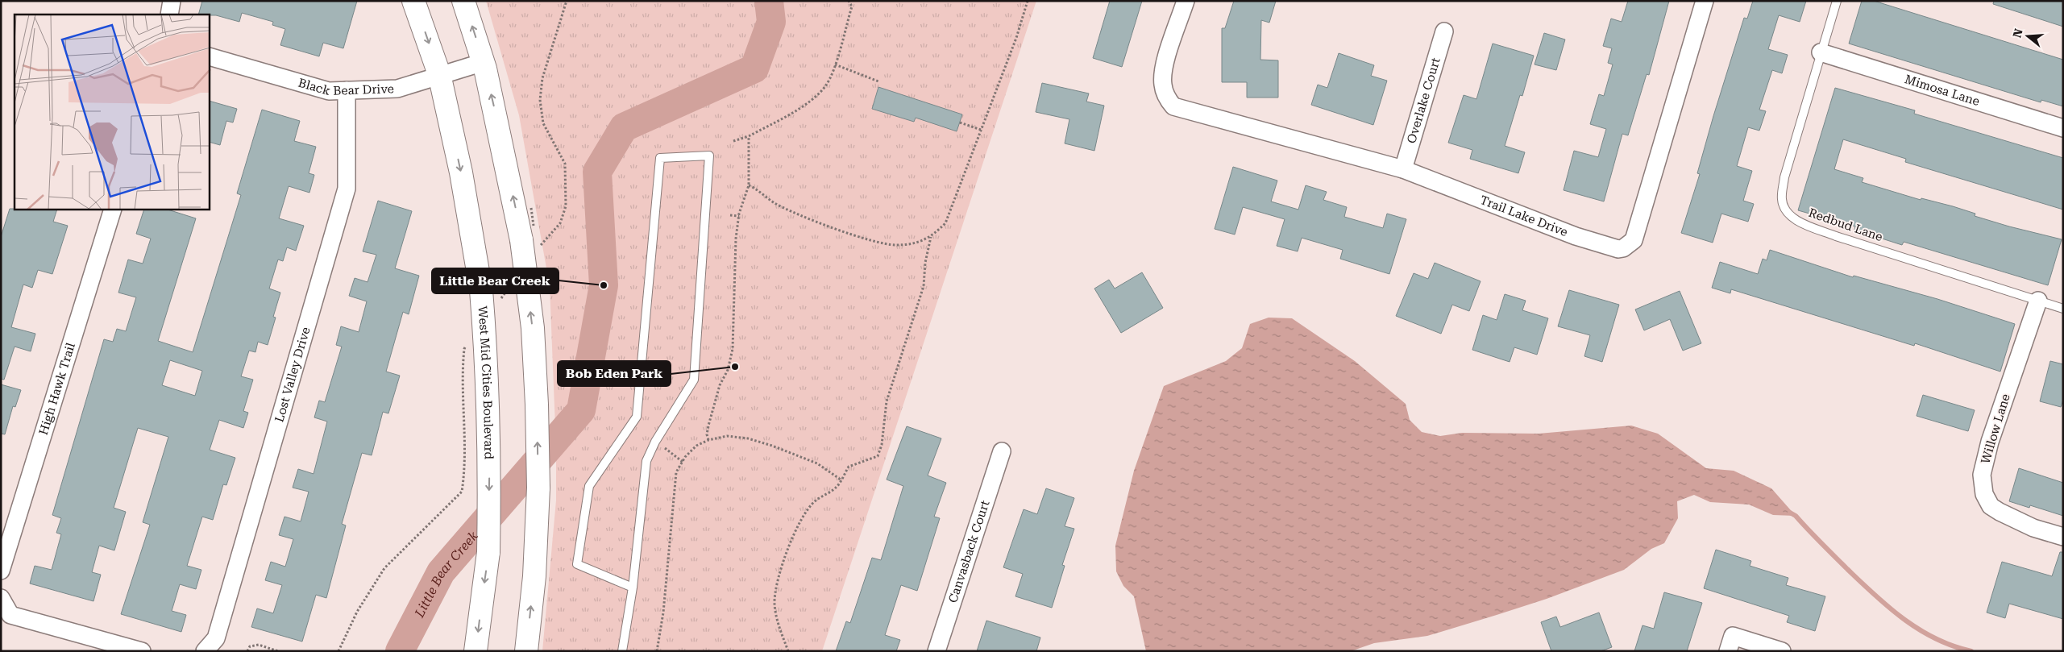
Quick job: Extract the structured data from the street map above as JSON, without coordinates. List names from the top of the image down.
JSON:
{
  "streets": {
    "main road": ["West Mid Cities Boulevard"],
    "street": [
      "Black Bear Drive",
      "Mimosa Lane",
      "Overlake Court",
      "Trail Lake Drive",
      "Lost Valley Drive",
      "High Hawk Trail",
      "Willow Lane",
      "Canvasback Court"
    ],
    "lane": ["Redbud Lane"]
  },
  "crossings": [
    ["Black Bear Drive", "Lost Valley Drive"],
    ["Black Bear Drive", "West Mid Cities Boulevard"],
    ["Mimosa Lane", "Redbud Lane"],
    ["Overlake Court", "Trail Lake Drive"],
    ["Redbud Lane", "Willow Lane"]
  ],
  "water": ["Little Bear Creek"],
  "places": ["Little Bear Creek", "Bob Eden Park"],
  "north": "left"
}
